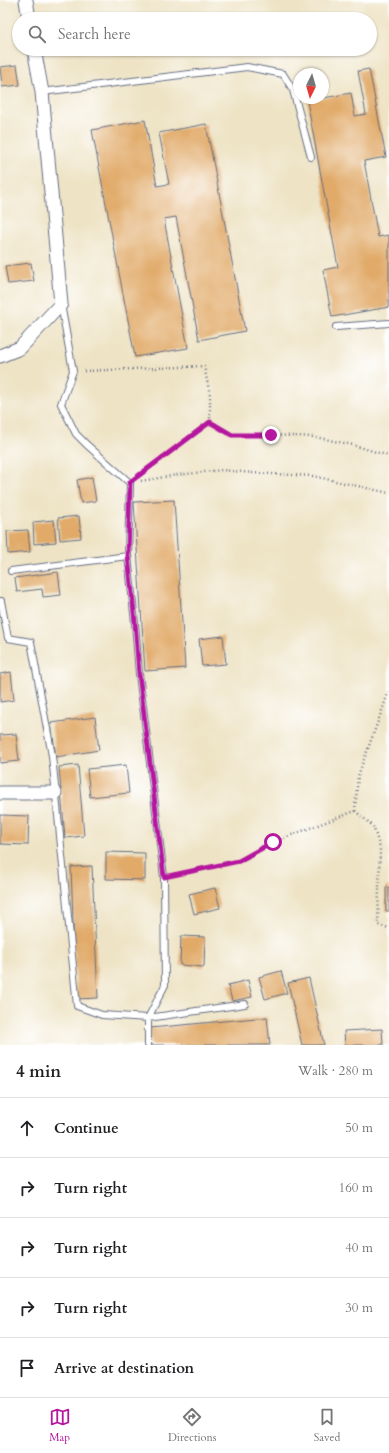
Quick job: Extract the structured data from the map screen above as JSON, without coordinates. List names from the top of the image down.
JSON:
{
  "north": "bottom",
  "page": {
    "search": "Search here",
    "heading": ["4 min", "Walk · 280 m"],
    "list": [
      ["Continue", "50 m"],
      ["Turn right", "160 m"],
      ["Turn right", "40 m"],
      ["Turn right", "30 m"],
      "Arrive at destination"
    ],
    "nav": ["Map", "Directions", "Saved"]
  }
}
